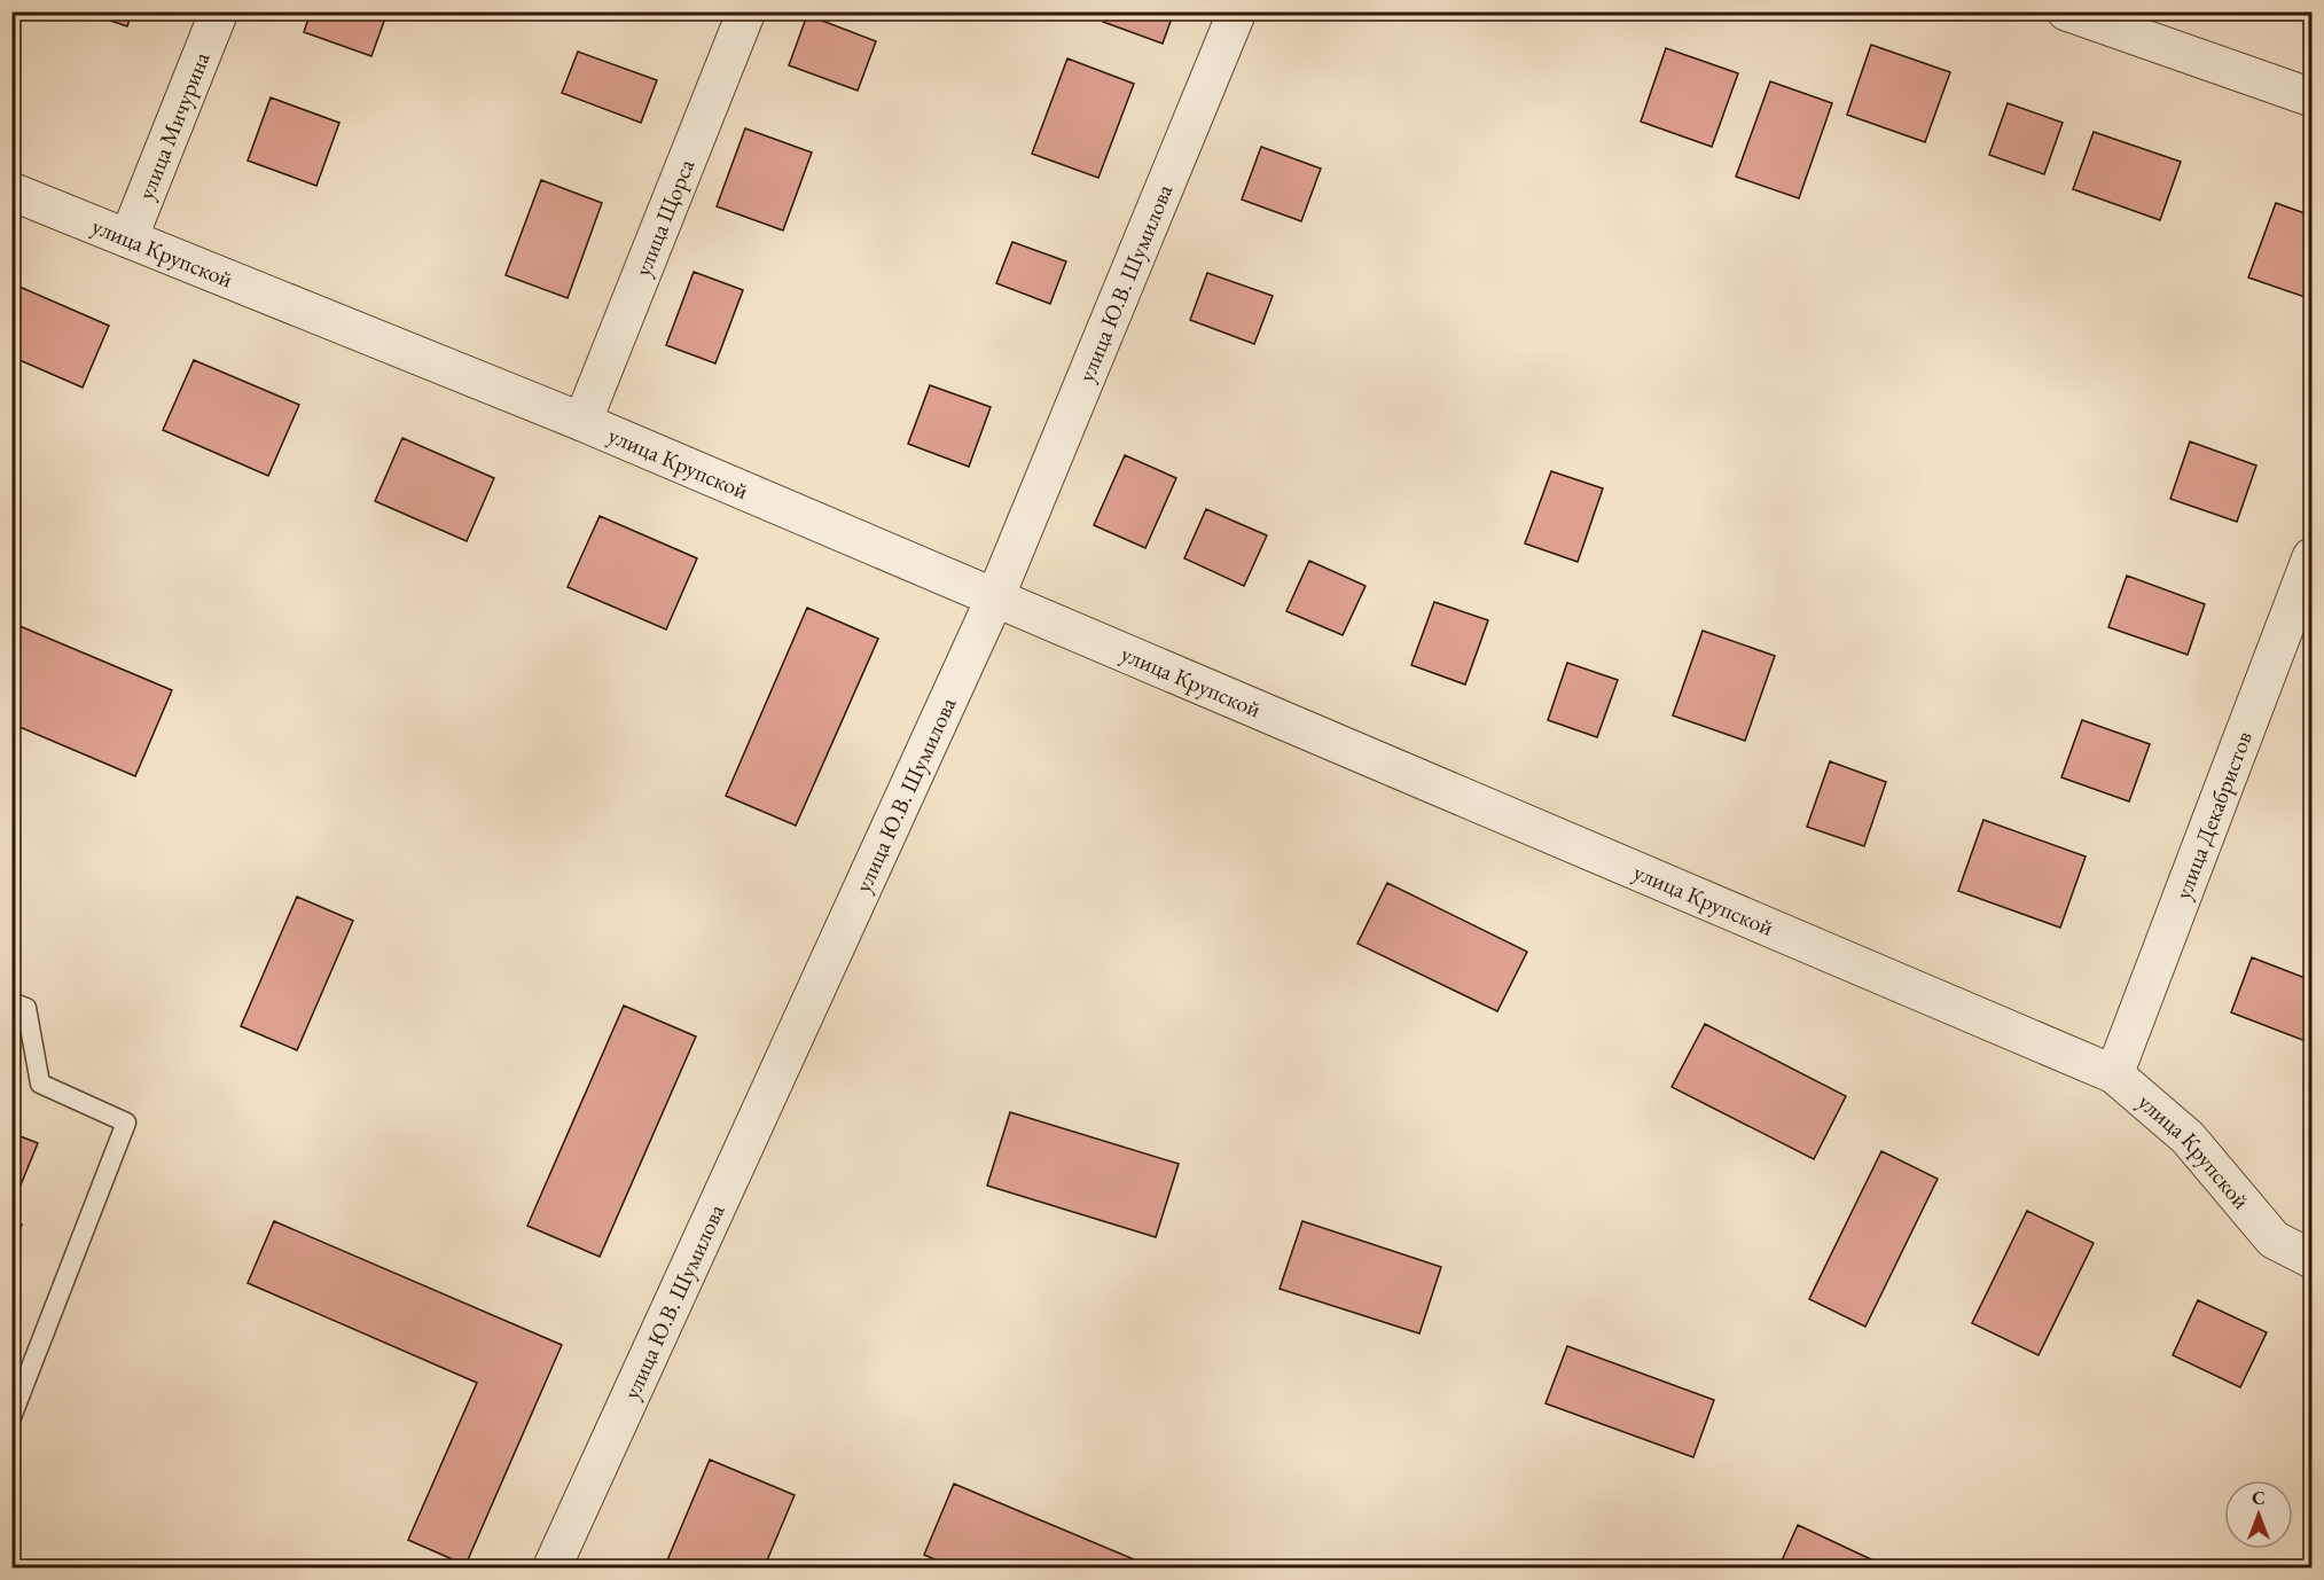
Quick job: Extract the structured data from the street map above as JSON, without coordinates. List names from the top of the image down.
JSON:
{
  "streets": {
    "street": [
      "улица Мичурина",
      "улица Щорса",
      "улица Крупской",
      "улица Ю.В. Шумилова",
      "улица Декабристов"
    ]
  },
  "crossings": [
    ["улица Мичурина", "улица Крупской"],
    ["улица Щорса", "улица Крупской"],
    ["улица Крупской", "улица Ю.В. Шумилова"],
    ["улица Крупской", "улица Декабристов"]
  ],
  "north": "top"
}
